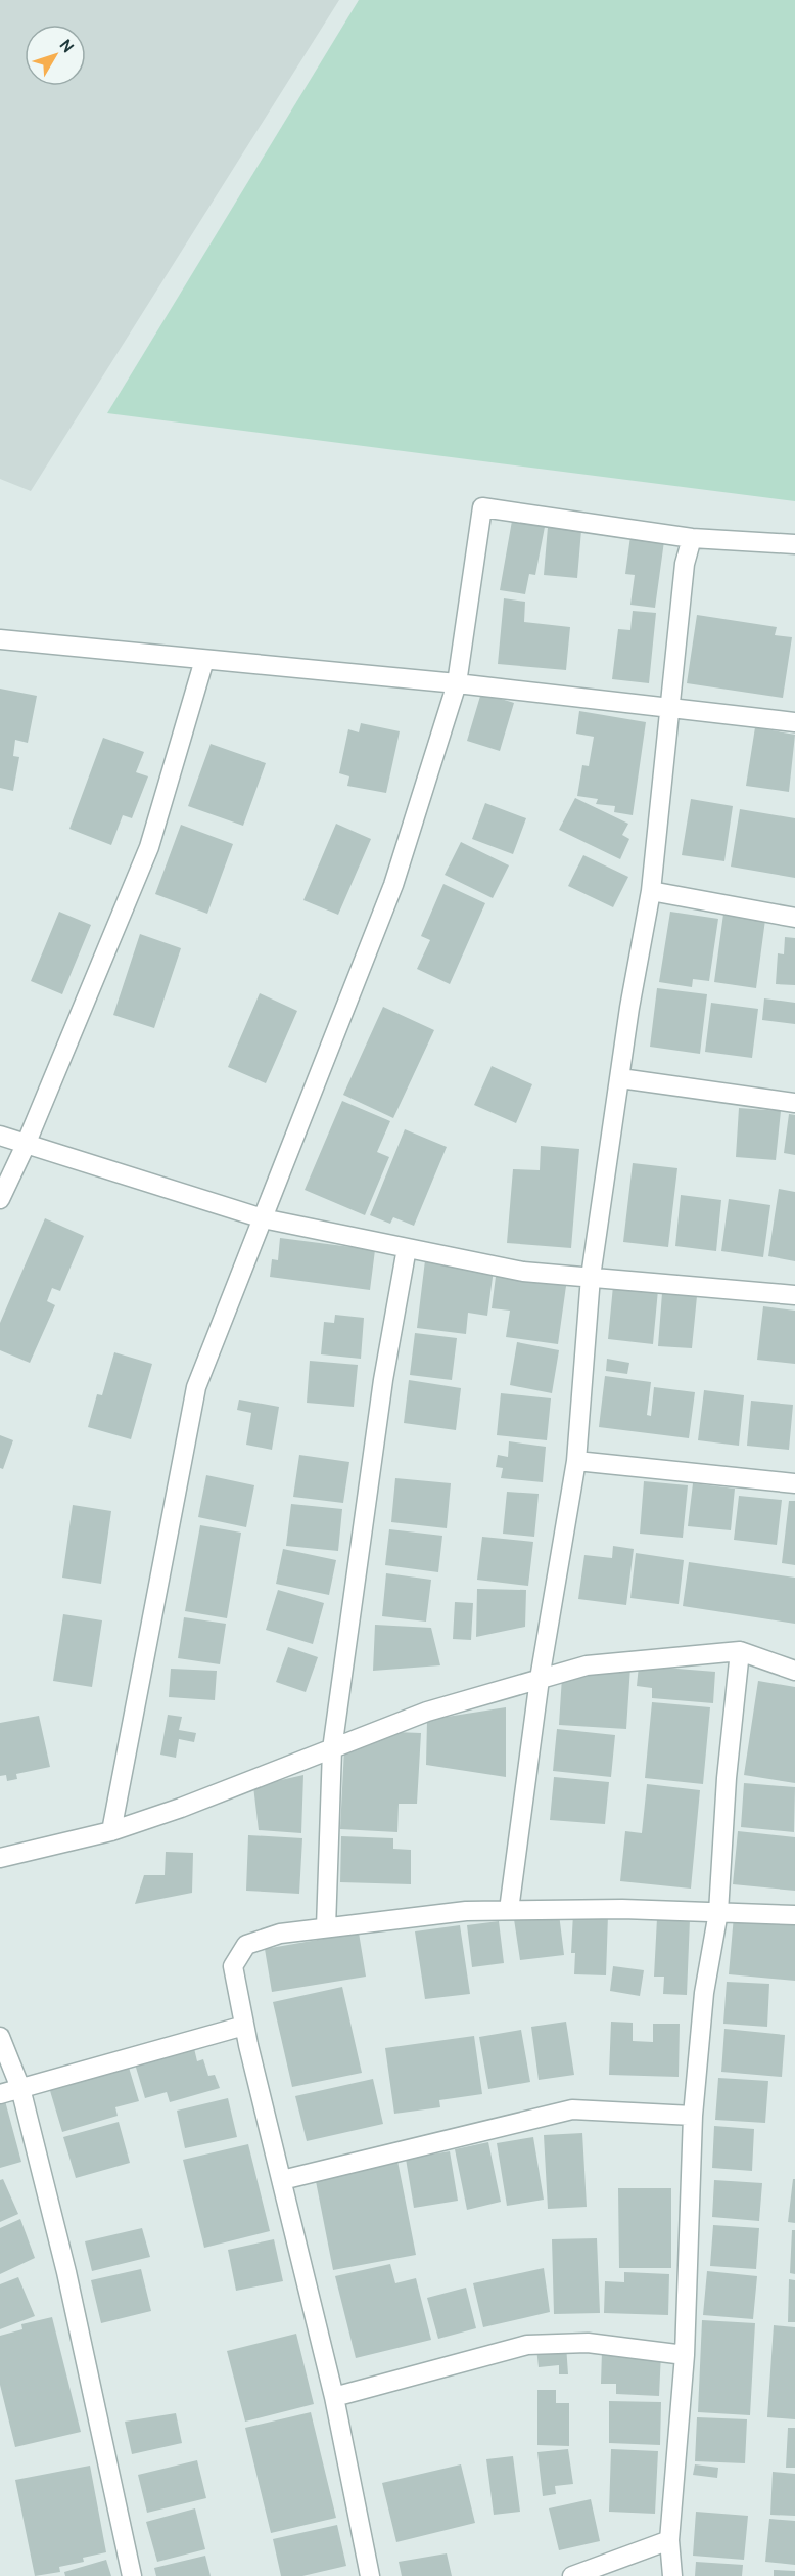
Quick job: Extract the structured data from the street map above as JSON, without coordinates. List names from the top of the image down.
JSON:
{
  "north": "top right"
}
